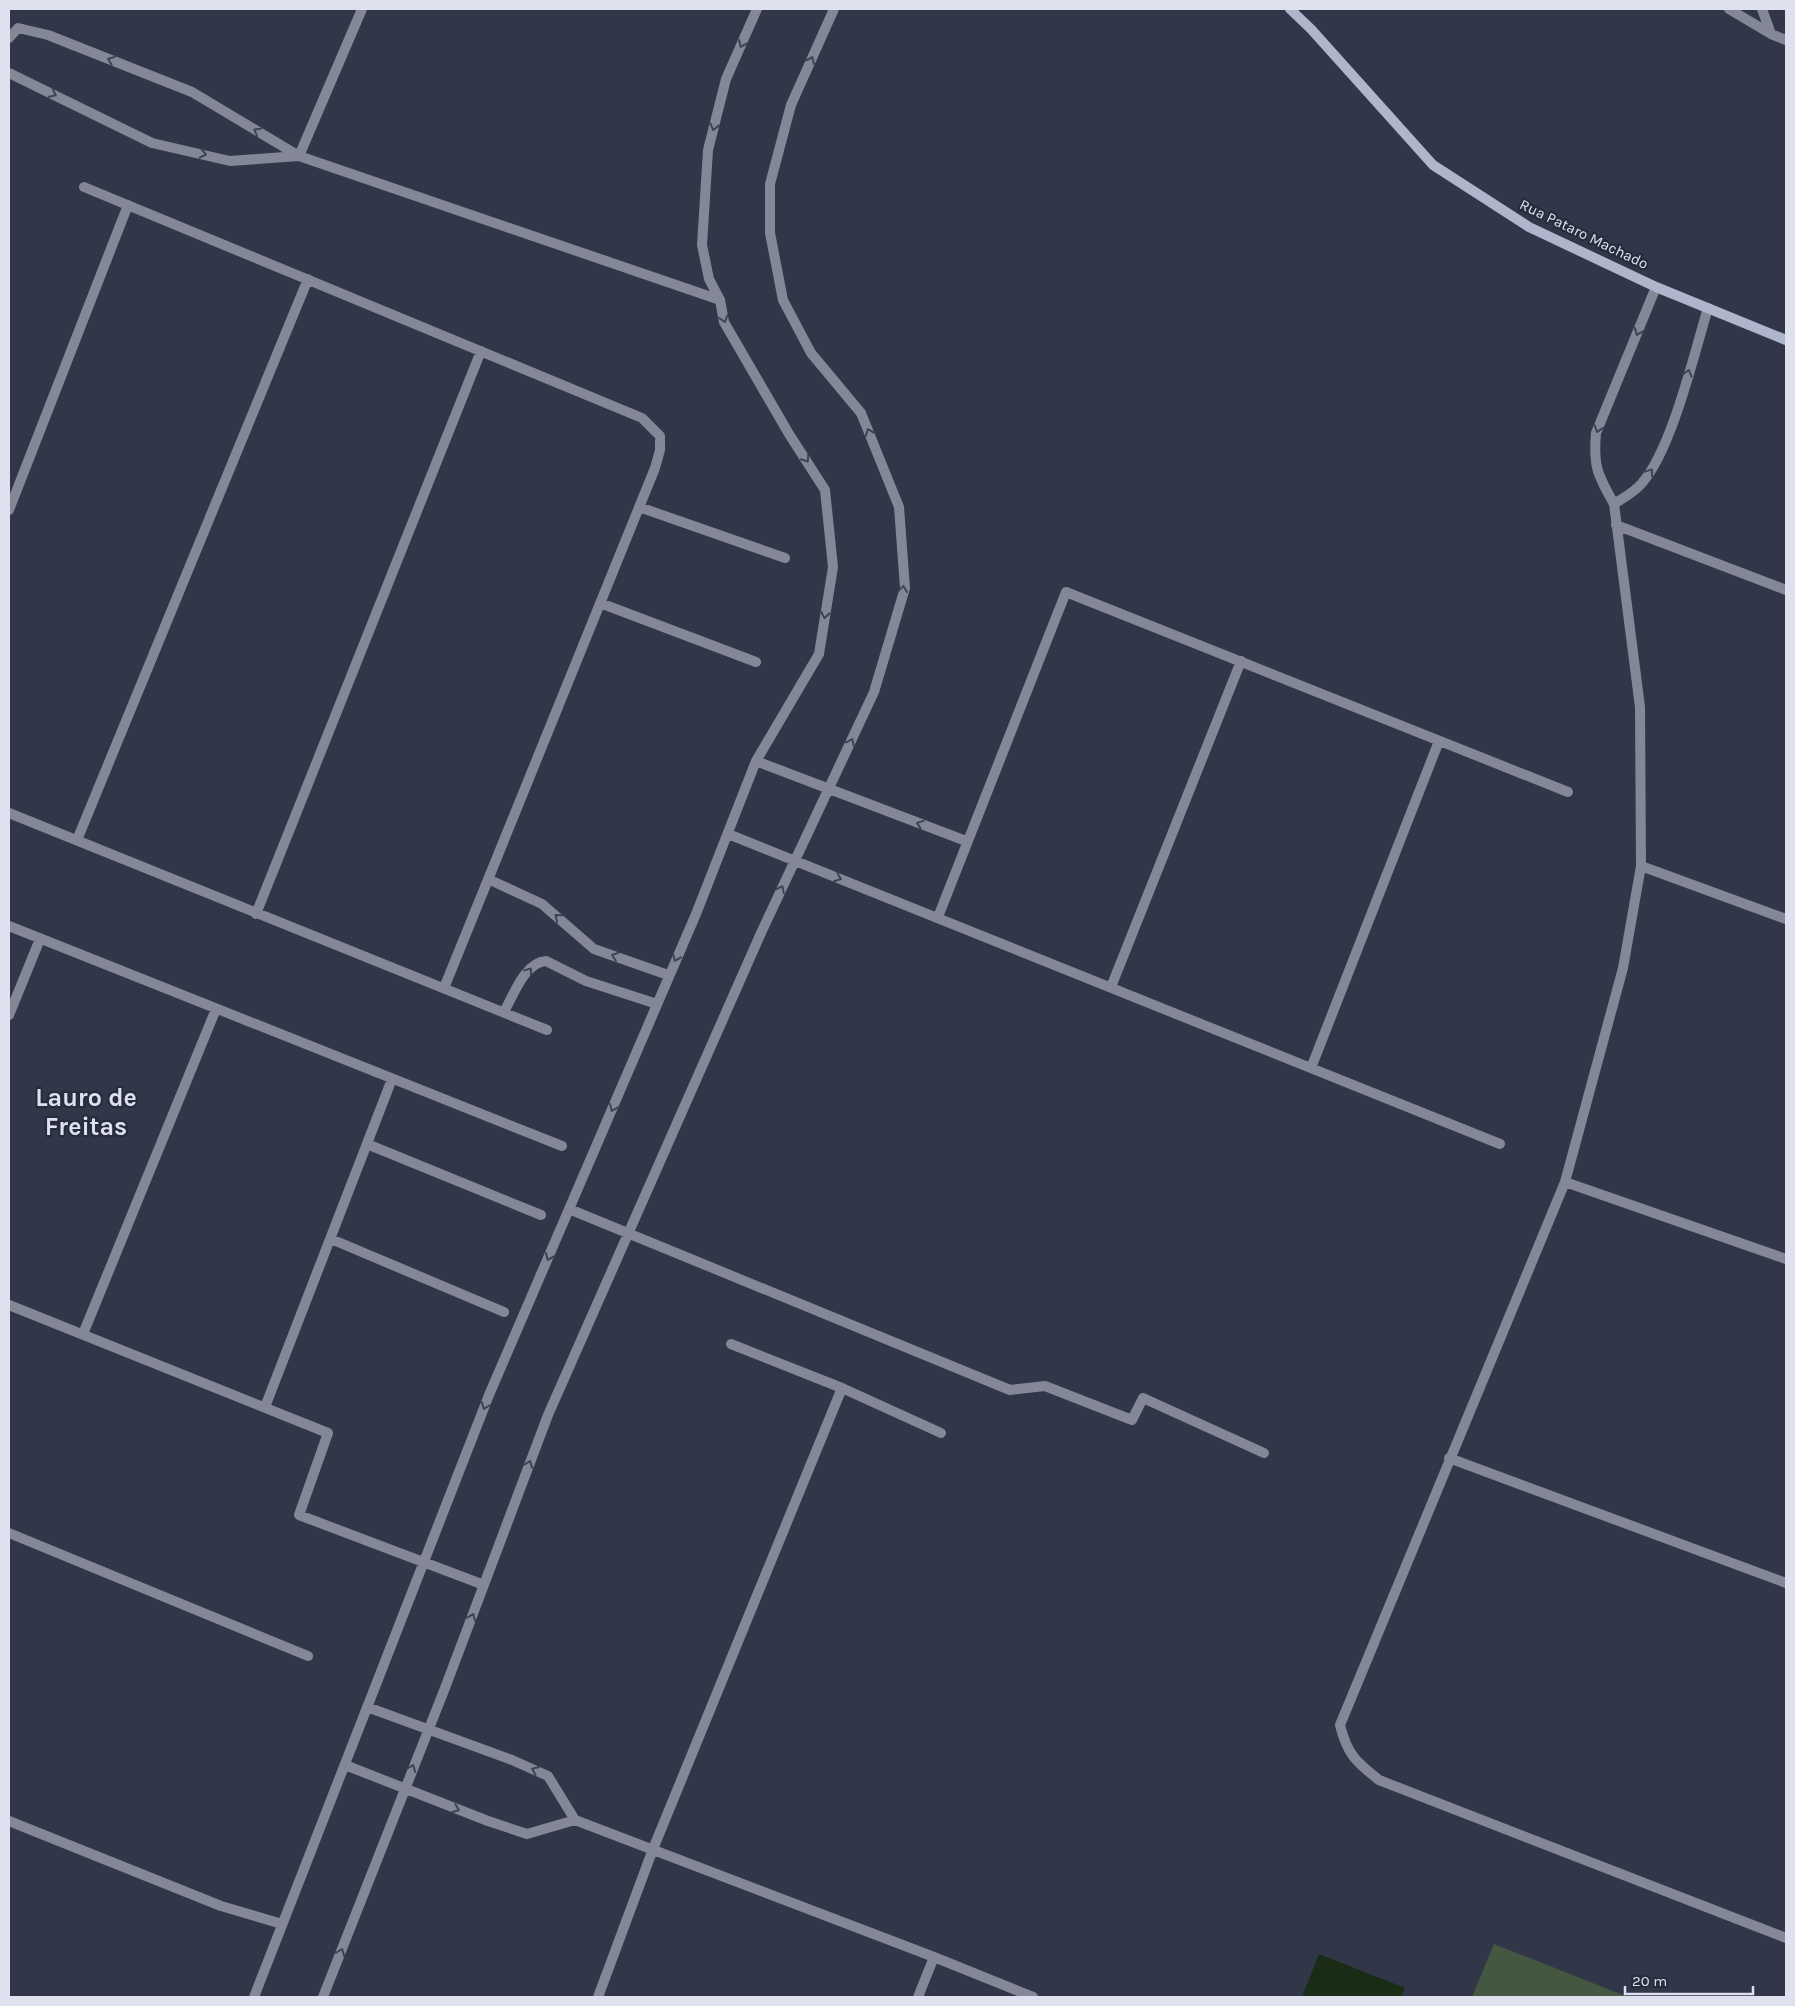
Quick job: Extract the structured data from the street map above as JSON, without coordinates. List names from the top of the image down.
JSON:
{
  "streets": {
    "street": ["Rua Pataro Machado"]
  },
  "districts": ["Lauro de Freitas"],
  "scale_bar": "20 m"
}
